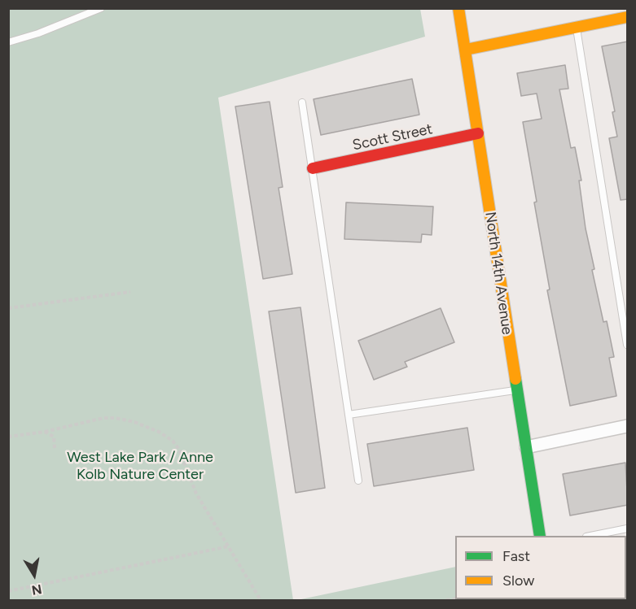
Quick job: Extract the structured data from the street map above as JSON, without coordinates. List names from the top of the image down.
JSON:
{
  "streets": {
    "street": ["Scott Street", "North 14th Avenue"]
  },
  "crossings": [
    ["Scott Street", "North 14th Avenue"]
  ],
  "parks": ["West Lake Park / Anne Kolb Nature Center"],
  "legend": ["Fast", "Slow"],
  "north": "bottom"
}
